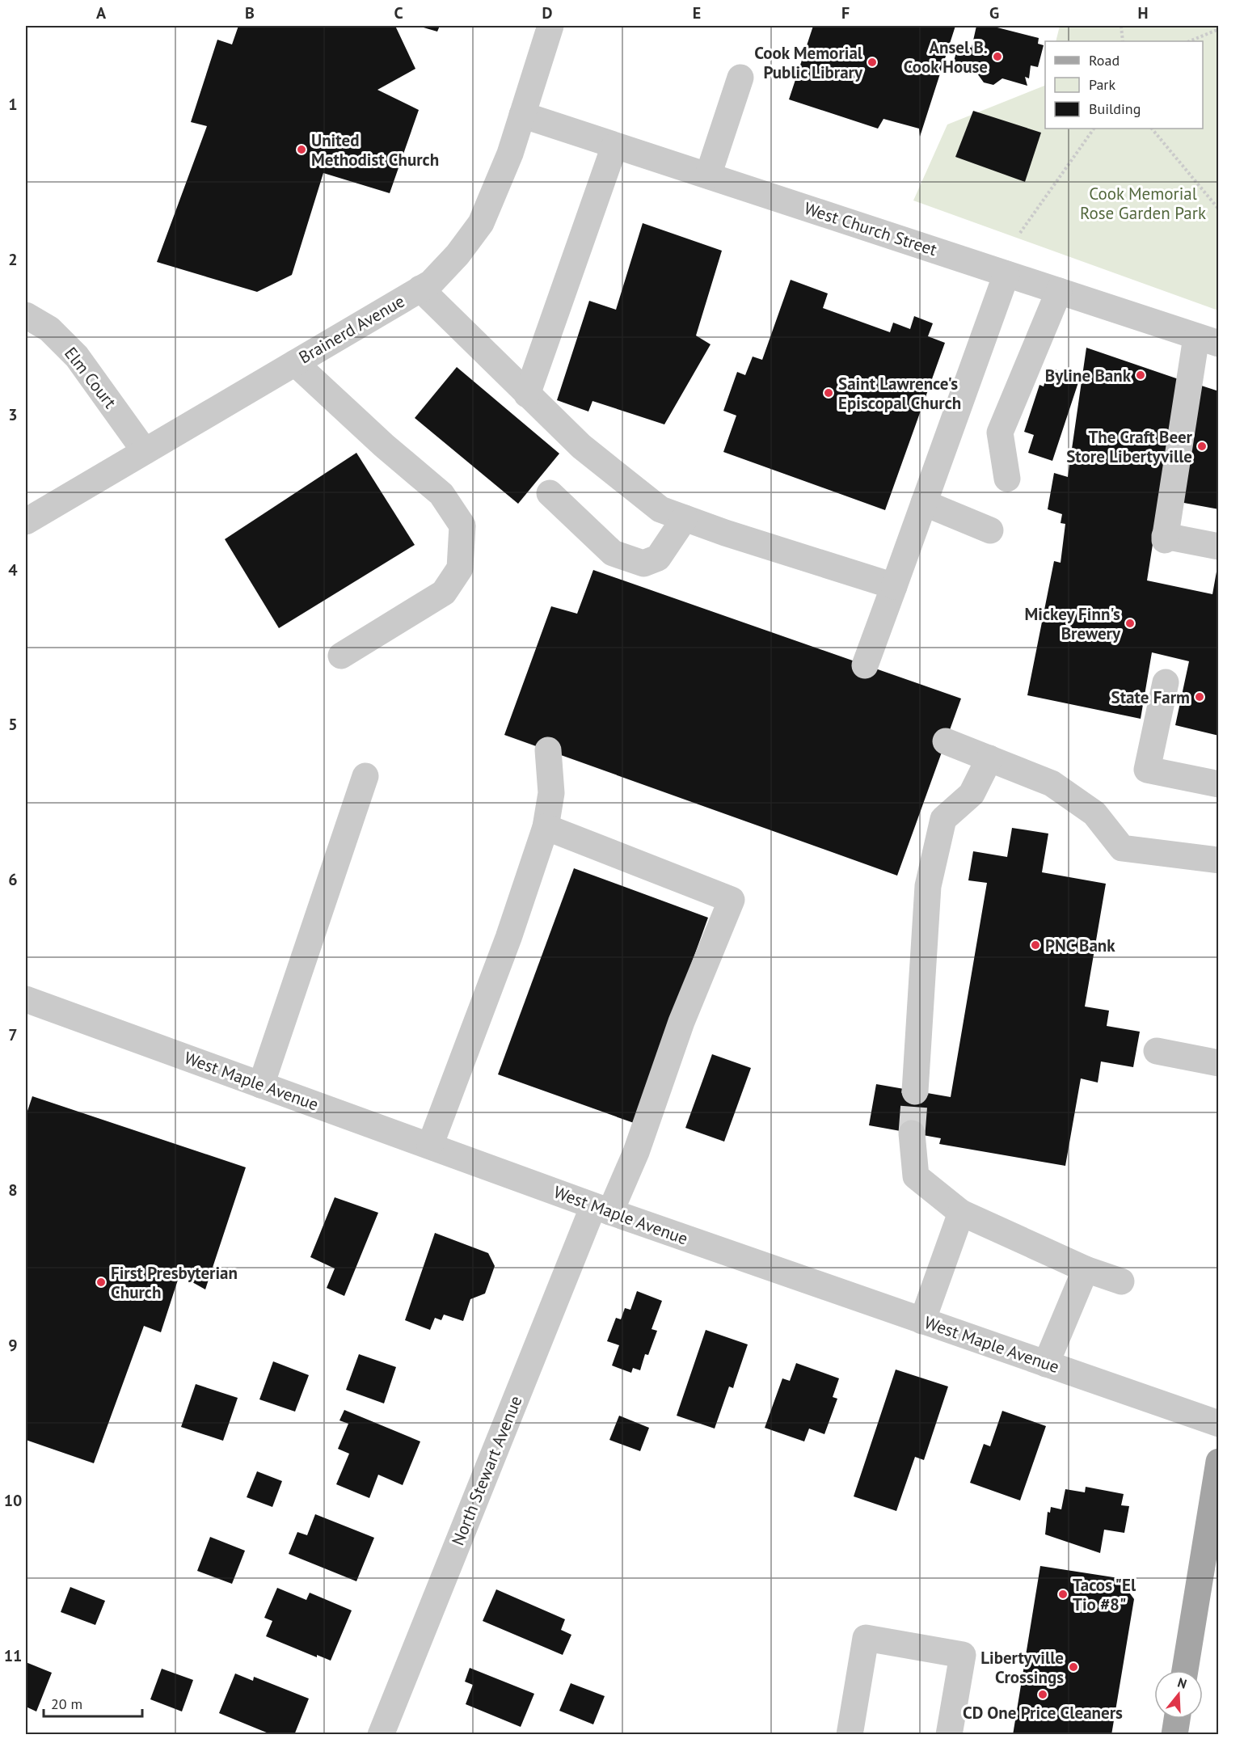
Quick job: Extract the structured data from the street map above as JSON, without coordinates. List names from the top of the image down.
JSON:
{
  "streets": {
    "street": [
      "West Church Street",
      "Brainerd Avenue",
      "Elm Court",
      "West Maple Avenue",
      "North Stewart Avenue"
    ]
  },
  "crossings": [
    ["West Church Street", "Brainerd Avenue"],
    ["Brainerd Avenue", "Elm Court"],
    ["West Maple Avenue", "North Stewart Avenue"]
  ],
  "parks": ["Cook Memorial Rose Garden Park"],
  "places": [
    "Ansel B. Cook House",
    "Cook Memorial Public Library",
    "United Methodist Church",
    "Byline Bank",
    "Saint Lawrence's Episcopal Church",
    "The Craft Beer Store Libertyville",
    "Mickey Finn's Brewery",
    "State Farm",
    "PNC Bank",
    "First Presbyterian Church",
    "Tacos \"El Tio #8\"",
    "Libertyville Crossings",
    "CD One Price Cleaners"
  ],
  "legend": ["Road", "Park", "Building"],
  "scale_bar": "20 m",
  "north": "top",
  "grid": {
    "columns": [
      "A",
      "B",
      "C",
      "D",
      "E",
      "F",
      "G",
      "H"
    ],
    "rows": [
      "1",
      "2",
      "3",
      "4",
      "5",
      "6",
      "7",
      "8",
      "9",
      "10",
      "11"
    ]
  }
}
